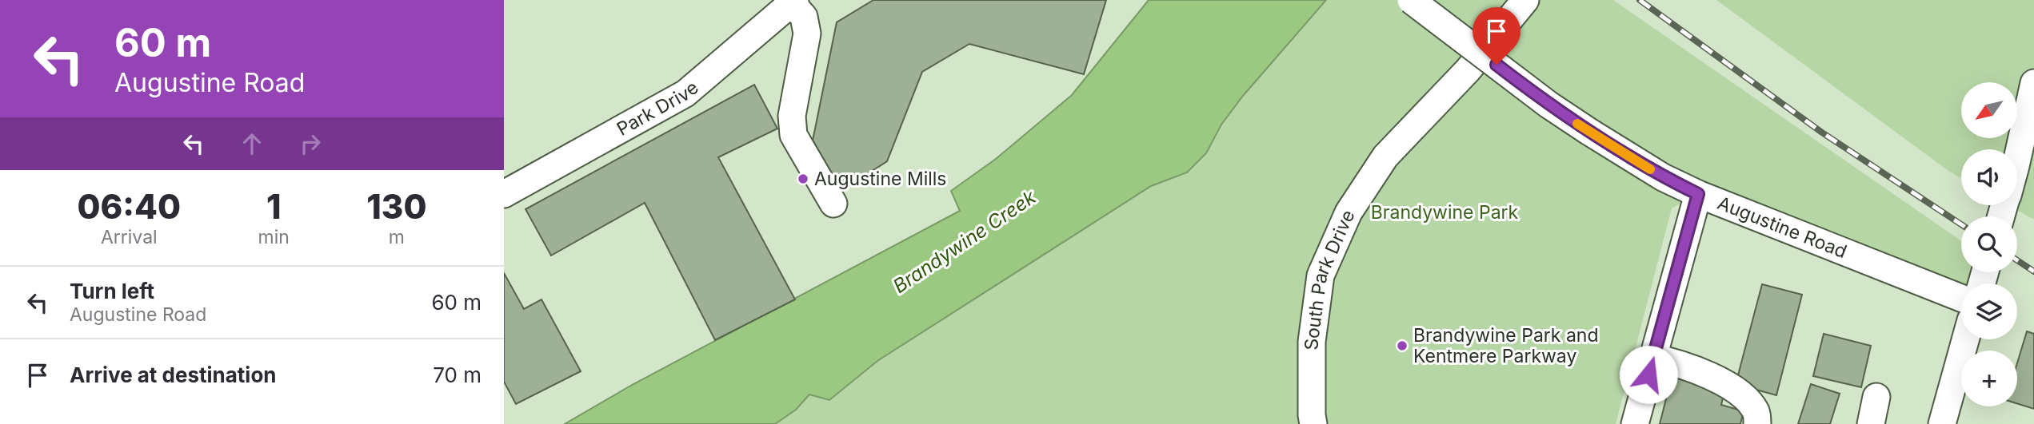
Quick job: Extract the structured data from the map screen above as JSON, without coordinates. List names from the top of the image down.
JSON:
{
  "streets": {
    "street": ["Park Drive", "Augustine Road", "South Park Drive"]
  },
  "water": ["Brandywine Creek"],
  "parks": ["Brandywine Park"],
  "places": ["Augustine Mills", "Brandywine Park and Kentmere Parkway"],
  "north": "bottom left",
  "page": {
    "turn": ["60 m", "Augustine Road"],
    "map_buttons": "+",
    "eta": [
      "06:40",
      "Arrival",
      "1",
      "min",
      "130",
      "m"
    ],
    "list": [
      {
        "name": "Turn left",
        "note": "Augustine Road",
        "value": "60 m"
      },
      {
        "name": "Arrive at destination",
        "value": "70 m"
      }
    ]
  }
}
